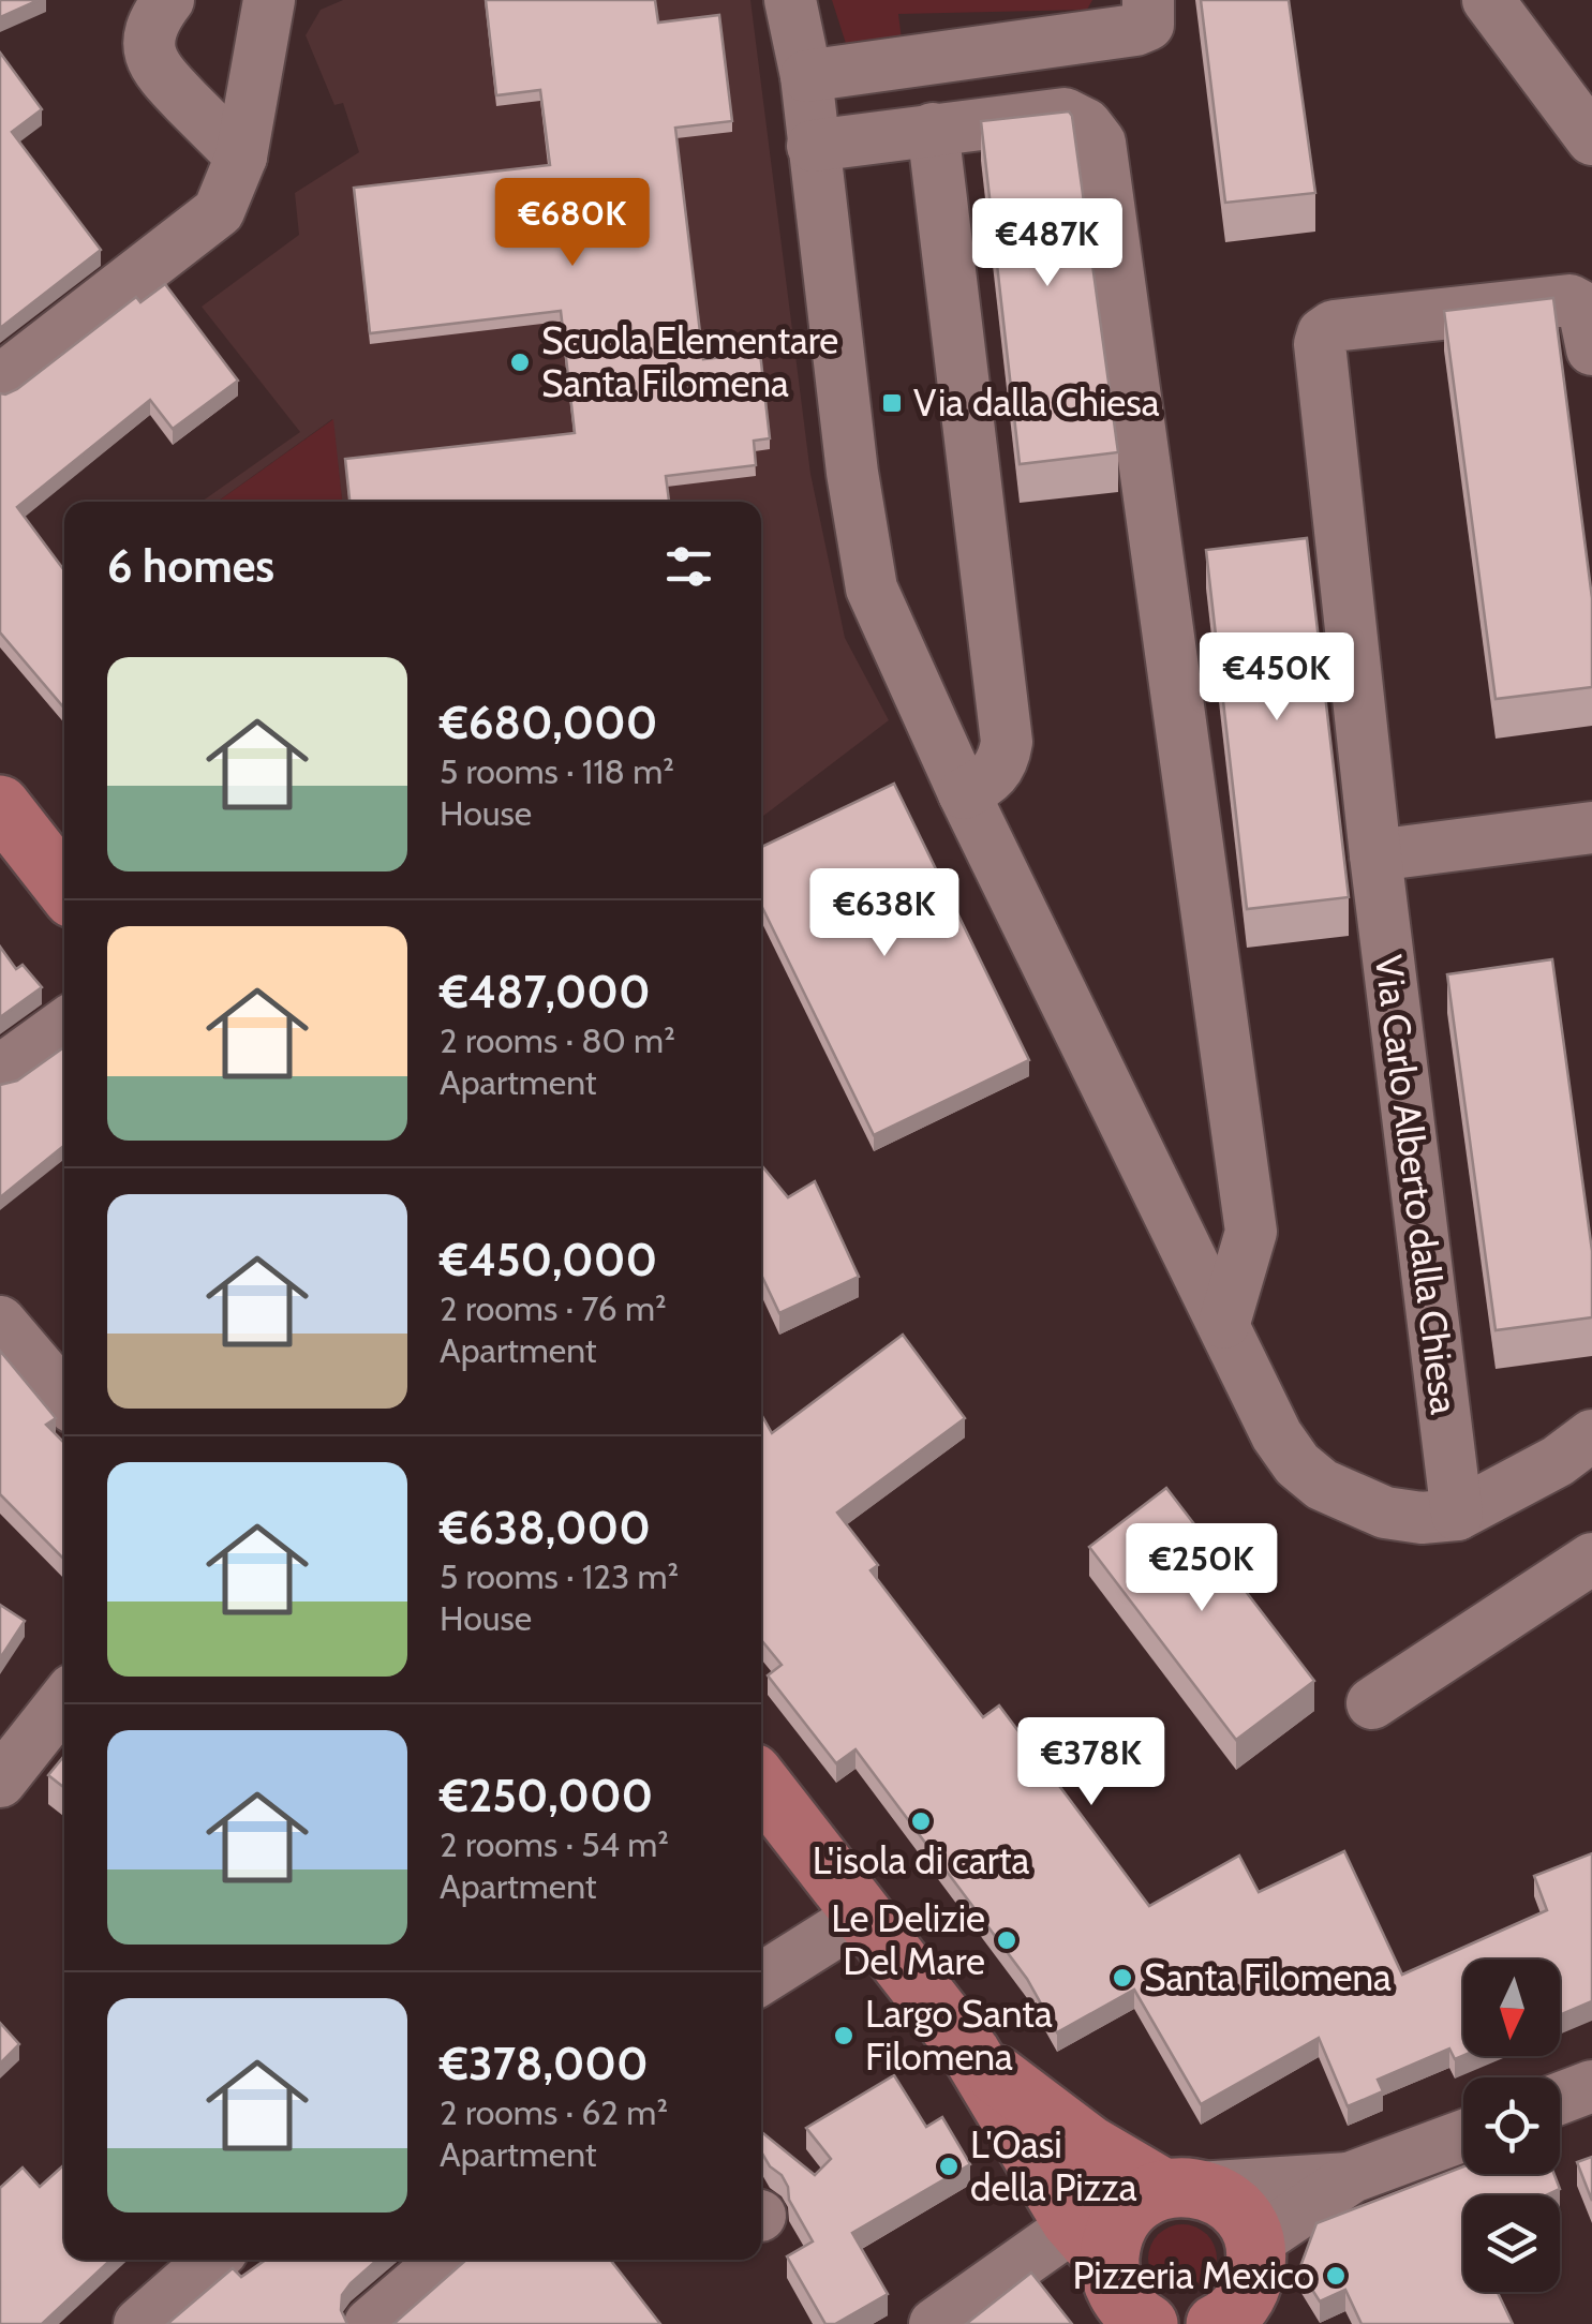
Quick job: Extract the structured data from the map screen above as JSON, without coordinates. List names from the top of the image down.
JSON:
{
  "streets": {
    "street": ["Via Carlo Alberto dalla Chiesa"]
  },
  "places": {
    "other": [
      "Scuola Elementare Santa Filomena",
      "L'isola di carta",
      "Le Delizie Del Mare",
      "Santa Filomena",
      "Largo Santa Filomena",
      "L'Oasi della Pizza",
      "Pizzeria Mexico"
    ],
    "transit": ["Via dalla Chiesa"]
  },
  "north": "bottom",
  "page": {
    "price": [
      "€680K",
      "€487K",
      "€450K",
      "€638K",
      "€250K",
      "€378K"
    ],
    "heading": "6 homes",
    "list": [
      {
        "name": "€680,000",
        "note": "5 rooms · 118 m² · House"
      },
      {
        "name": "€487,000",
        "note": "2 rooms · 80 m² · Apartment"
      },
      {
        "name": "€450,000",
        "note": "2 rooms · 76 m² · Apartment"
      },
      {
        "name": "€638,000",
        "note": "5 rooms · 123 m² · House"
      },
      {
        "name": "€250,000",
        "note": "2 rooms · 54 m² · Apartment"
      },
      {
        "name": "€378,000",
        "note": "2 rooms · 62 m² · Apartment"
      }
    ]
  }
}
